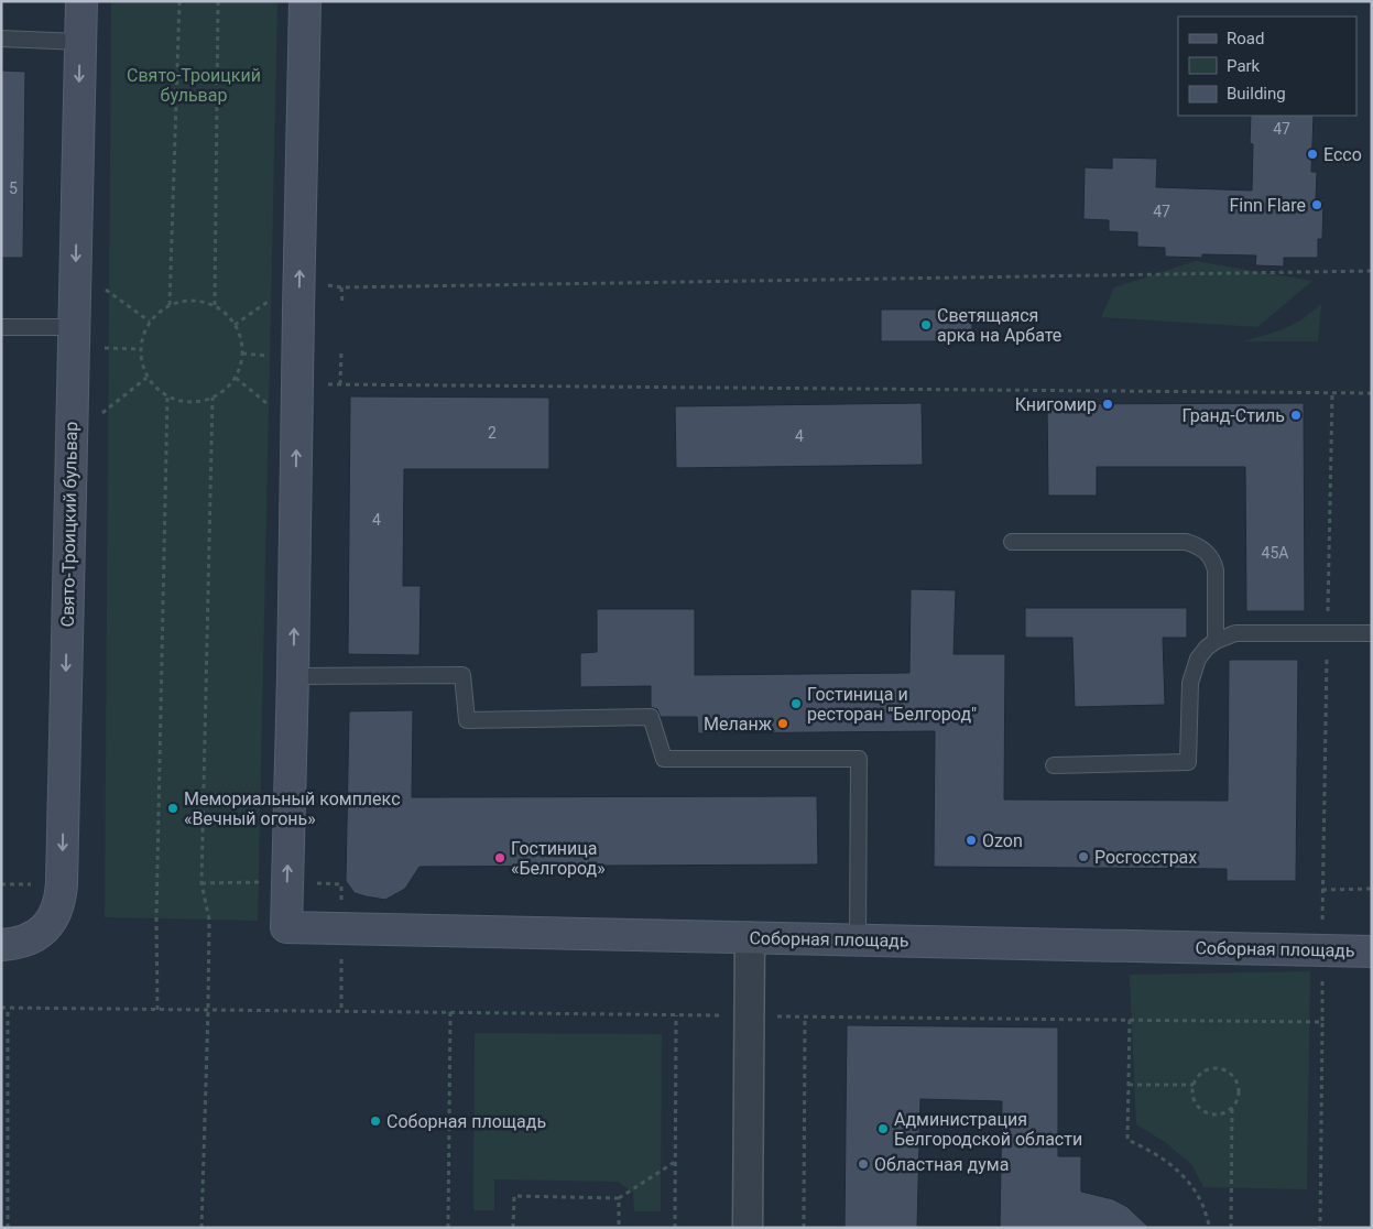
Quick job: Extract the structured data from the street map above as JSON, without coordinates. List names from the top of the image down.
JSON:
{
  "streets": {
    "street": ["Свято-Троицкий бульвар", "Соборная площадь"]
  },
  "parks": ["Свято-Троицкий бульвар"],
  "places": [
    "Ecco",
    "Finn Flare",
    "Светящаяся арка на Арбате",
    "Книгомир",
    "Гранд-Стиль",
    "Гостиница и ресторан \"Белгород\"",
    "Меланж",
    "Мемориальный комплекс «Вечный огонь»",
    "Ozon",
    "Росгосстрах",
    "Гостиница «Белгород»",
    "Соборная площадь",
    "Администрация Белгородской области",
    "Областная дума"
  ],
  "house_numbers": [
    "47",
    "5",
    "47",
    "2",
    "4",
    "4",
    "45А"
  ],
  "legend": ["Road", "Park", "Building"]
}
